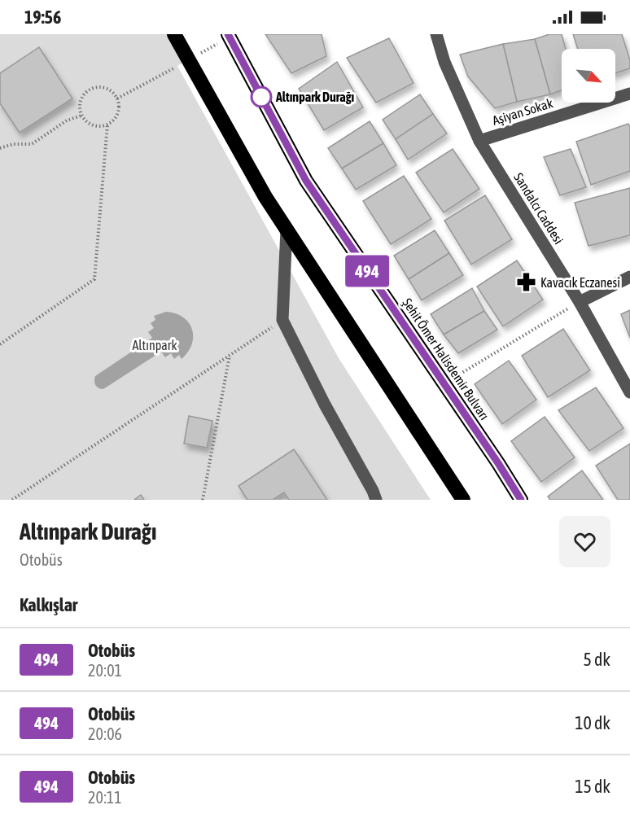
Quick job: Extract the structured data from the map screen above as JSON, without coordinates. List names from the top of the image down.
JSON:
{
  "streets": {
    "highway": ["Şehit Ömer Halisdemir Bulvarı"],
    "street": ["Aşiyan Sokak", "Sandalcı Caddesi"]
  },
  "crossings": [
    ["Aşiyan Sokak", "Sandalcı Caddesi"]
  ],
  "parks": ["Altınpark"],
  "places": {
    "other": ["Altınpark Durağı"],
    "pharmacy": ["Kavacık Eczanesi"]
  },
  "lines": ["bus line 494"],
  "north": "bottom right",
  "page": {
    "status": "19:56",
    "on_map": "494",
    "heading": [
      ["Altınpark Durağı", "Otobüs"],
      "Kalkışlar"
    ],
    "list": [
      {
        "mark": "494",
        "name": "Otobüs",
        "note": "20:01",
        "value": "5 dk"
      },
      {
        "mark": "494",
        "name": "Otobüs",
        "note": "20:06",
        "value": "10 dk"
      },
      {
        "mark": "494",
        "name": "Otobüs",
        "note": "20:11",
        "value": "15 dk"
      }
    ]
  }
}
